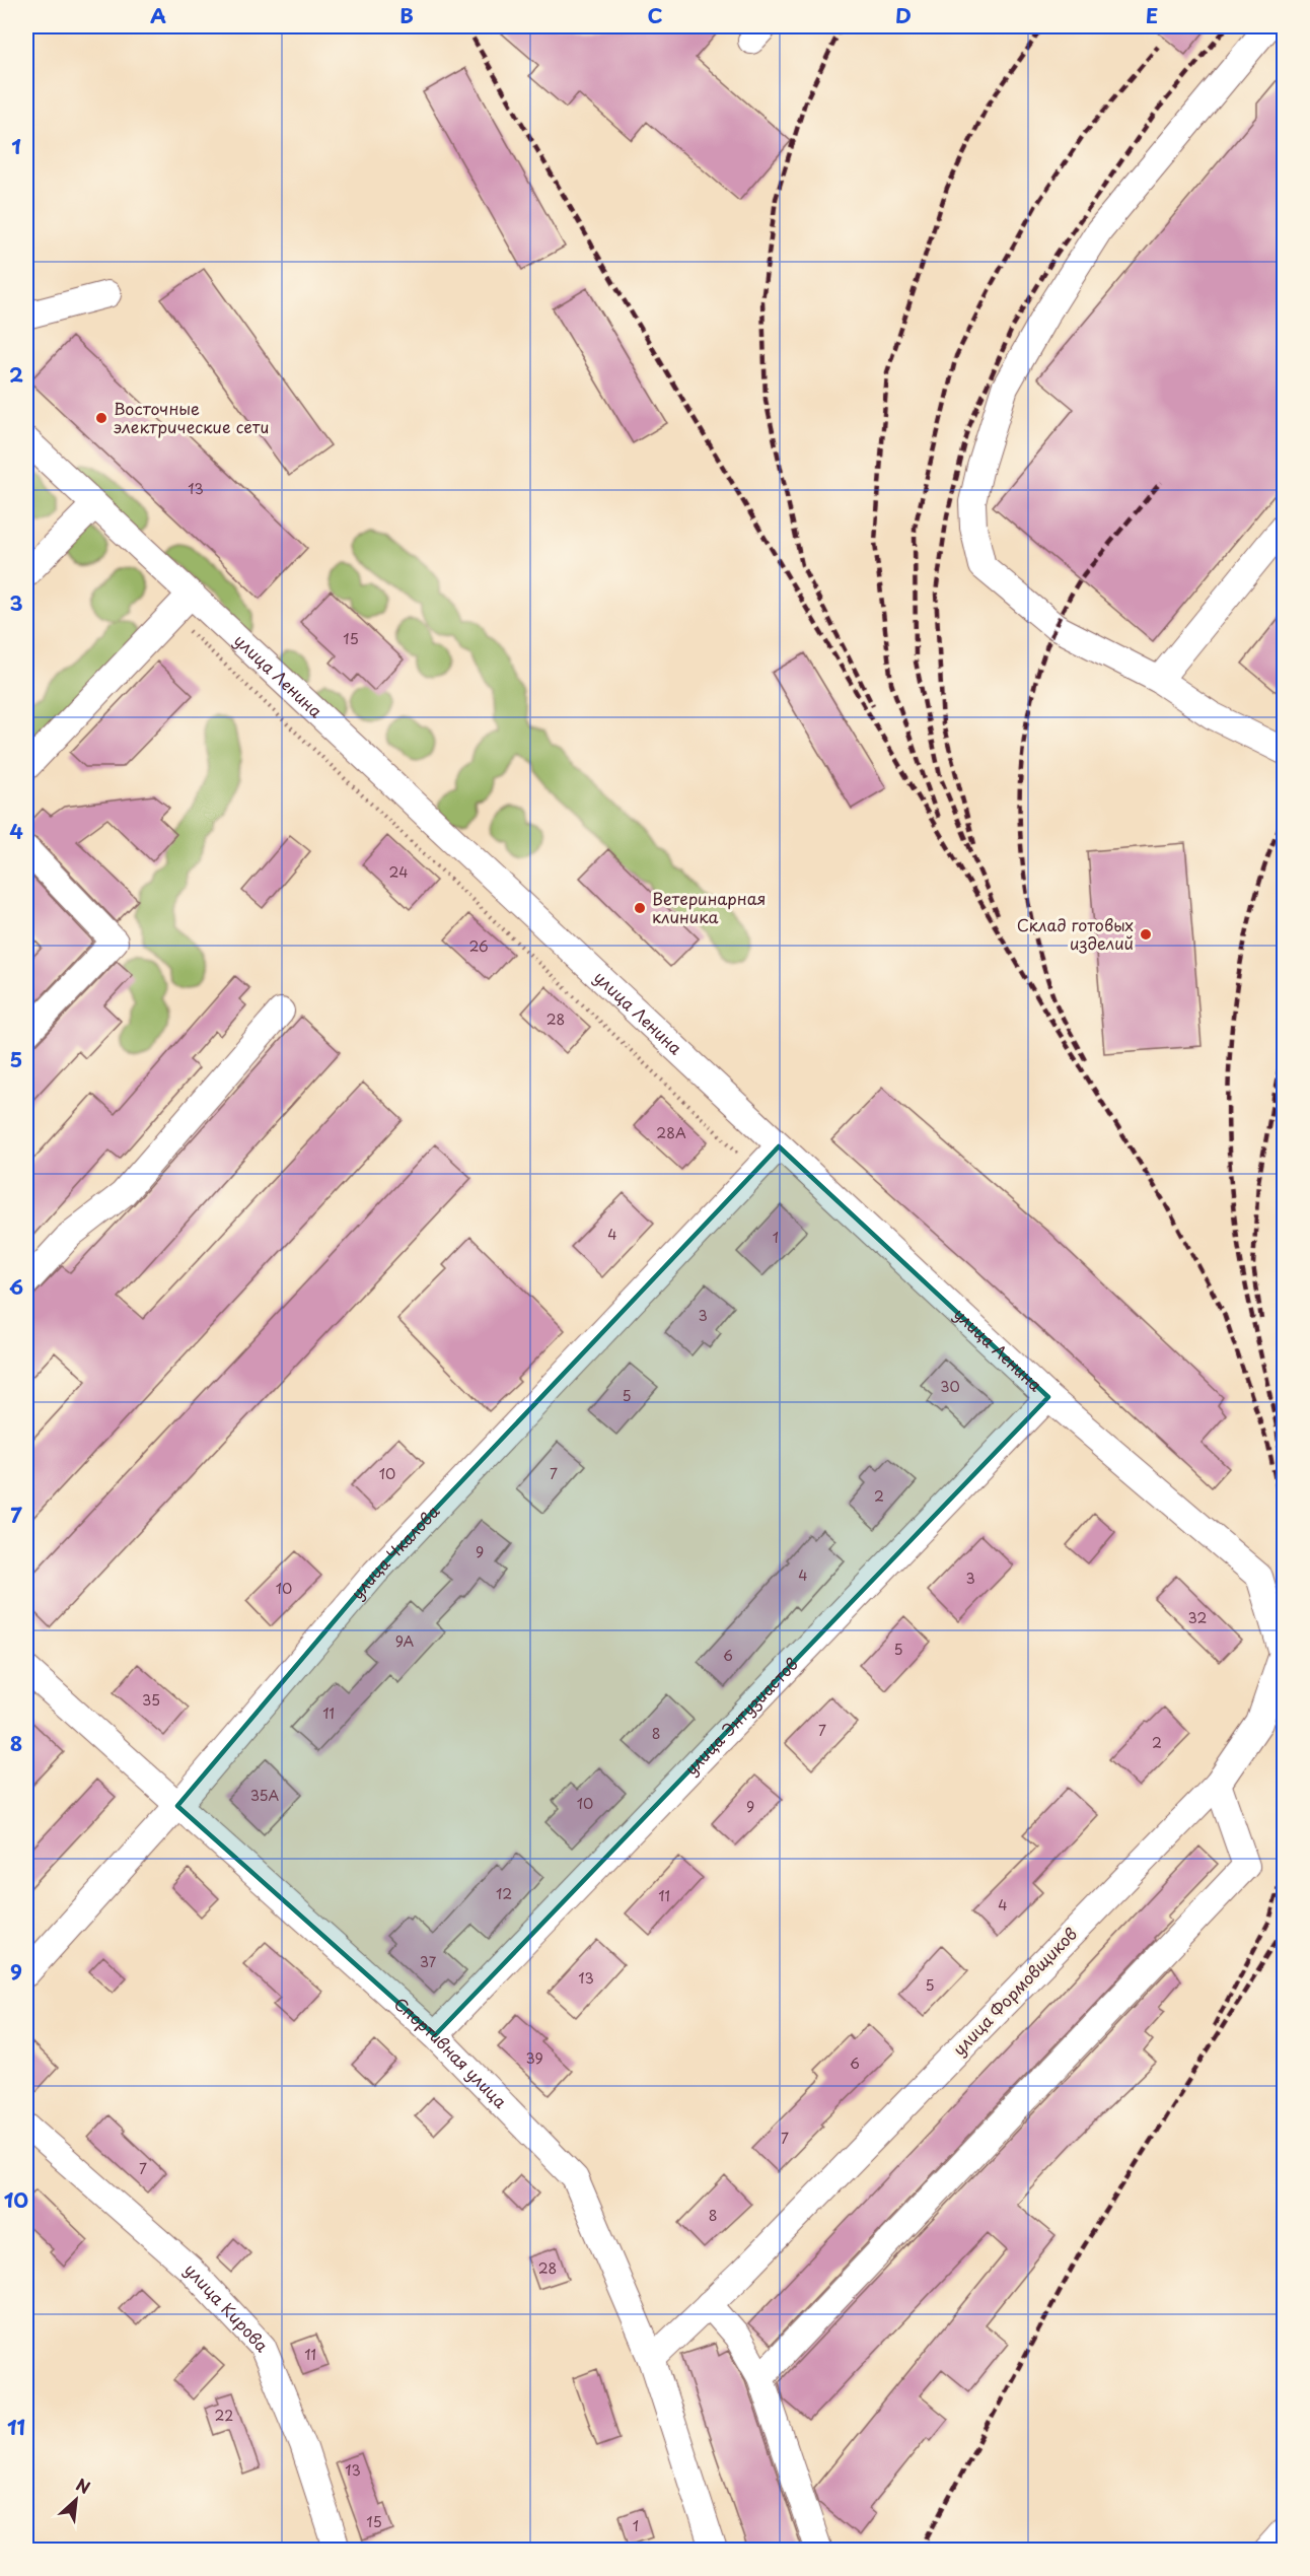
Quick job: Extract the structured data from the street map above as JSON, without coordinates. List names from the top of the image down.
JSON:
{
  "streets": {
    "street": [
      "улица Ленина",
      "улица Чкалова",
      "улица Энтузиастов",
      "улица Формовщиков",
      "Спортивная улица",
      "улица Кирова"
    ]
  },
  "crossings": [
    ["улица Ленина", "улица Чкалова"],
    ["улица Ленина", "улица Энтузиастов"],
    ["улица Ленина", "улица Формовщиков"],
    ["улица Чкалова", "Спортивная улица"],
    ["улица Энтузиастов", "Спортивная улица"],
    ["улица Формовщиков", "Спортивная улица"]
  ],
  "places": ["Восточные электрические сети", "Ветеринарная клиника", "Склад готовых изделий"],
  "house_numbers": [
    "13",
    "15",
    "24",
    "26",
    "28",
    "28А",
    "4",
    "1",
    "3",
    "30",
    "5",
    "10",
    "7",
    "2",
    "9",
    "4",
    "3",
    "10",
    "32",
    "9А",
    "5",
    "6",
    "35",
    "11",
    "7",
    "8",
    "2",
    "35А",
    "10",
    "9",
    "12",
    "11",
    "4",
    "37",
    "13",
    "5",
    "39",
    "6",
    "7",
    "7",
    "8",
    "28",
    "11",
    "22",
    "13",
    "15",
    "1"
  ],
  "north": "top right",
  "grid": {
    "columns": [
      "A",
      "B",
      "C",
      "D",
      "E"
    ],
    "rows": [
      "1",
      "2",
      "3",
      "4",
      "5",
      "6",
      "7",
      "8",
      "9",
      "10",
      "11"
    ]
  }
}
